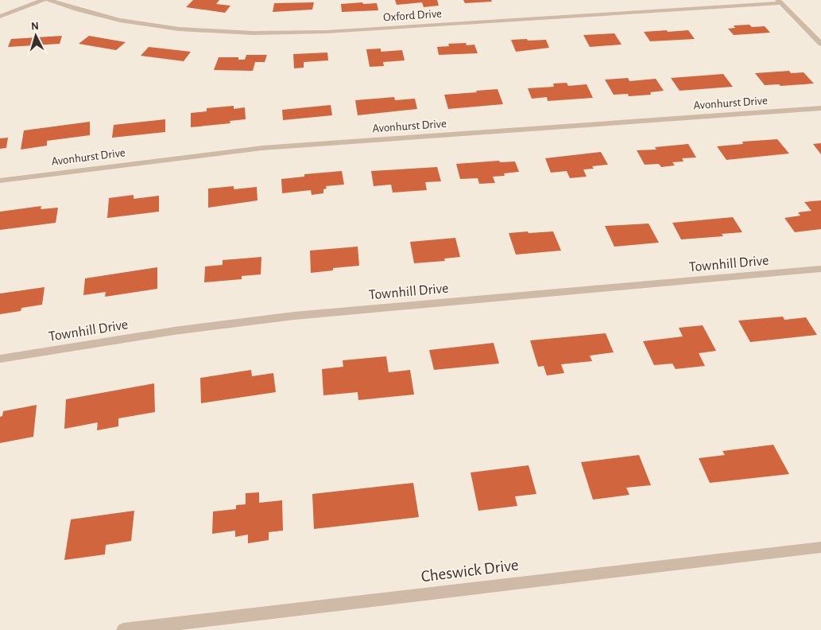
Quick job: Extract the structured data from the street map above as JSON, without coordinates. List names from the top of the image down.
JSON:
{
  "streets": {
    "street": [
      "Oxford Drive",
      "Avonhurst Drive",
      "Townhill Drive",
      "Cheswick Drive"
    ]
  },
  "north": "top"
}
